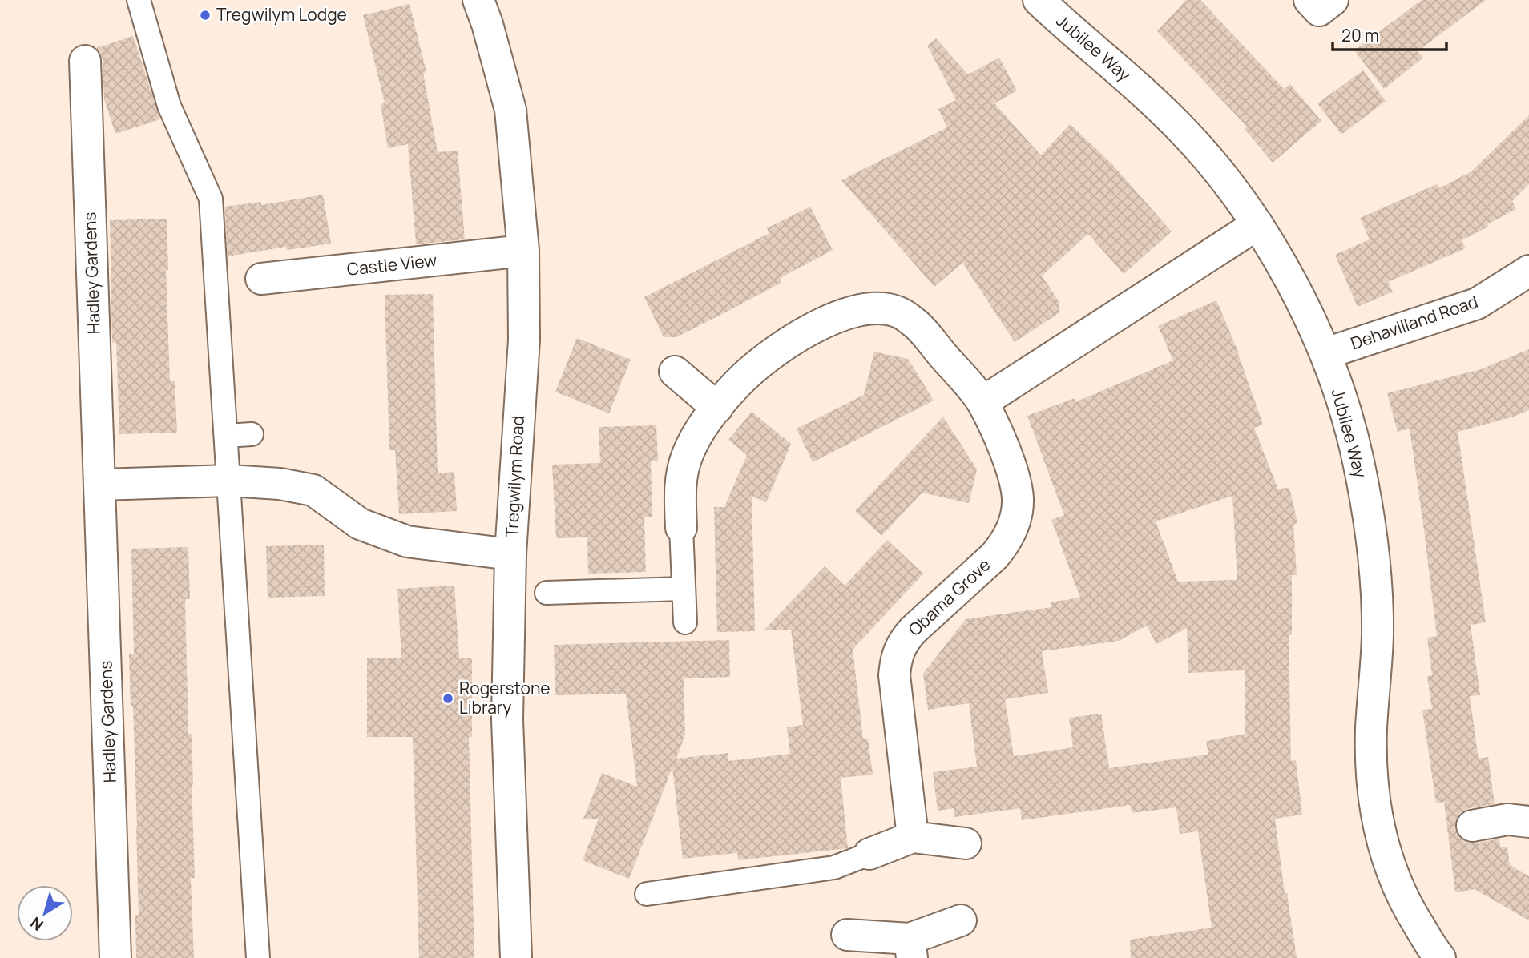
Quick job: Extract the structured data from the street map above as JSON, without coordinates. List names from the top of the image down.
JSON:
{
  "streets": {
    "street": [
      "Jubilee Way",
      "Castle View",
      "Hadley Gardens",
      "Dehavilland Road",
      "Tregwilym Road",
      "Obama Grove"
    ]
  },
  "crossings": [
    ["Jubilee Way", "Dehavilland Road"],
    ["Castle View", "Tregwilym Road"]
  ],
  "places": ["Tregwilym Lodge", "Rogerstone Library"],
  "scale_bar": "20 m",
  "north": "bottom left"
}
